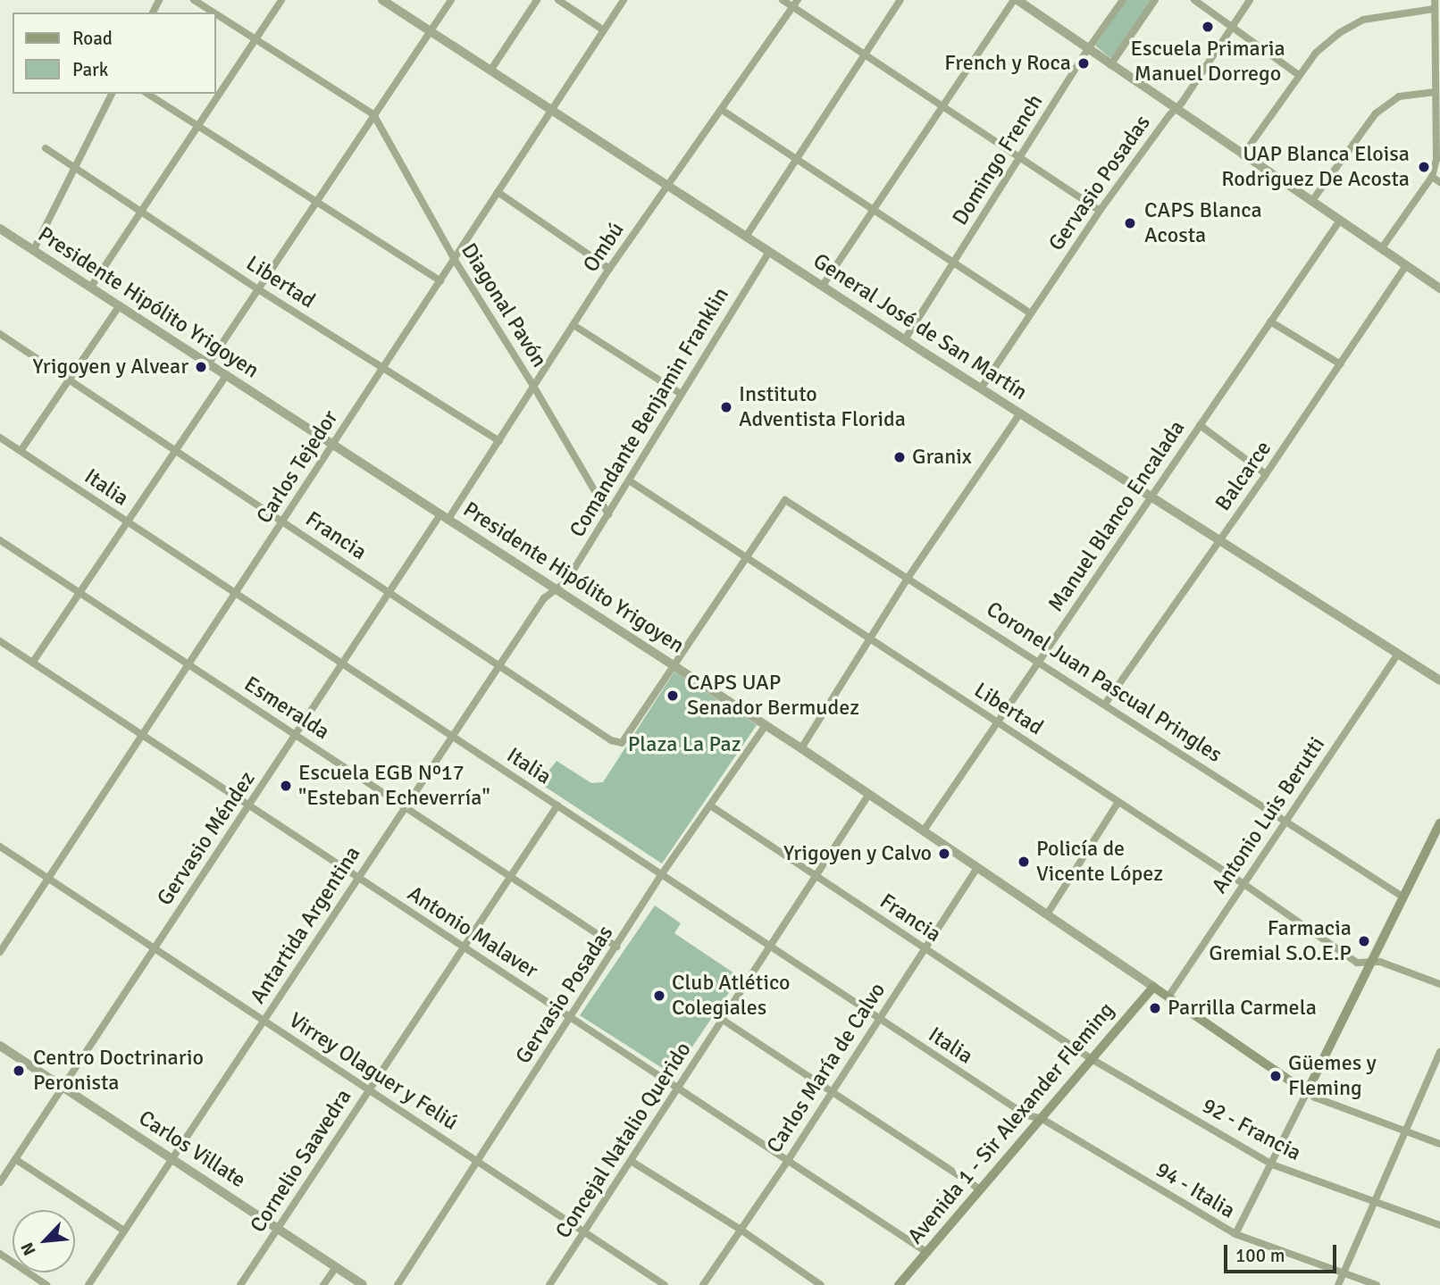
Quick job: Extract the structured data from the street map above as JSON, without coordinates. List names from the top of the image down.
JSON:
{
  "streets": {
    "main road": ["Avenida 1 - Sir Alexander Fleming"],
    "street": [
      "Domingo French",
      "Gervasio Posadas",
      "Ombú",
      "Libertad",
      "Presidente Hipólito Yrigoyen",
      "Diagonal Pavón",
      "General José de San Martín",
      "Comandante Benjamin Franklin",
      "Carlos Tejedor",
      "Balcarce",
      "Italia",
      "Manuel Blanco Encalada",
      "Francia",
      "Coronel Juan Pascual Pringles",
      "Esmeralda",
      "Antonio Luis Berutti",
      "Gervasio Méndez",
      "Antartida Argentina",
      "Antonio Malaver",
      "Carlos María de Calvo",
      "Virrey Olaguer y Feliú",
      "92 - Francia",
      "Concejal Natalio Querido",
      "Carlos Villate",
      "Cornelio Saavedra",
      "94 - Italia"
    ]
  },
  "crossings": [
    ["Domingo French", "General José de San Martín"],
    ["Gervasio Posadas", "Presidente Hipólito Yrigoyen"],
    ["Gervasio Posadas", "General José de San Martín"],
    ["Gervasio Posadas", "Italia"],
    ["Gervasio Posadas", "Francia"],
    ["Gervasio Posadas", "Esmeralda"],
    ["Gervasio Posadas", "Antonio Malaver"],
    ["Gervasio Posadas", "Virrey Olaguer y Feliú"],
    ["Ombú", "Libertad"],
    ["Ombú", "Presidente Hipólito Yrigoyen"],
    ["Ombú", "Diagonal Pavón"],
    ["Ombú", "General José de San Martín"],
    ["Ombú", "Gervasio Méndez"],
    ["Libertad", "Comandante Benjamin Franklin"],
    ["Libertad", "Carlos Tejedor"],
    ["Libertad", "Manuel Blanco Encalada"],
    ["Libertad", "Coronel Juan Pascual Pringles"],
    ["Libertad", "Antonio Luis Berutti"],
    ["Presidente Hipólito Yrigoyen", "Comandante Benjamin Franklin"],
    ["Presidente Hipólito Yrigoyen", "Carlos Tejedor"],
    ["Presidente Hipólito Yrigoyen", "Manuel Blanco Encalada"],
    ["Presidente Hipólito Yrigoyen", "Francia"],
    ["Presidente Hipólito Yrigoyen", "Gervasio Méndez"],
    ["Presidente Hipólito Yrigoyen", "Antartida Argentina"],
    ["Presidente Hipólito Yrigoyen", "Carlos María de Calvo"],
    ["Presidente Hipólito Yrigoyen", "Avenida 1 - Sir Alexander Fleming"],
    ["Presidente Hipólito Yrigoyen", "Concejal Natalio Querido"],
    ["Diagonal Pavón", "Comandante Benjamin Franklin"],
    ["Diagonal Pavón", "Carlos Tejedor"],
    ["General José de San Martín", "Comandante Benjamin Franklin"],
    ["General José de San Martín", "Carlos Tejedor"],
    ["General José de San Martín", "Balcarce"],
    ["General José de San Martín", "Manuel Blanco Encalada"],
    ["General José de San Martín", "Antonio Luis Berutti"],
    ["Comandante Benjamin Franklin", "Antartida Argentina"],
    ["Carlos Tejedor", "Italia"],
    ["Carlos Tejedor", "Francia"],
    ["Carlos Tejedor", "Esmeralda"],
    ["Carlos Tejedor", "Antonio Malaver"],
    ["Carlos Tejedor", "Virrey Olaguer y Feliú"],
    ["Balcarce", "Coronel Juan Pascual Pringles"],
    ["Italia", "Gervasio Méndez"],
    ["Italia", "Antartida Argentina"],
    ["Italia", "Carlos María de Calvo"],
    ["Italia", "Avenida 1 - Sir Alexander Fleming"],
    ["Italia", "Concejal Natalio Querido"],
    ["Italia", "Cornelio Saavedra"],
    ["Italia", "94 - Italia"],
    ["Manuel Blanco Encalada", "Coronel Juan Pascual Pringles"],
    ["Francia", "Gervasio Méndez"],
    ["Francia", "Antartida Argentina"],
    ["Francia", "Carlos María de Calvo"],
    ["Francia", "Avenida 1 - Sir Alexander Fleming"],
    ["Francia", "92 - Francia"],
    ["Francia", "Concejal Natalio Querido"],
    ["Coronel Juan Pascual Pringles", "Antonio Luis Berutti"],
    ["Esmeralda", "Gervasio Méndez"],
    ["Esmeralda", "Antartida Argentina"],
    ["Esmeralda", "Cornelio Saavedra"],
    ["Gervasio Méndez", "Antonio Malaver"],
    ["Gervasio Méndez", "Virrey Olaguer y Feliú"],
    ["Gervasio Méndez", "Carlos Villate"],
    ["Antartida Argentina", "Antonio Malaver"],
    ["Antartida Argentina", "Virrey Olaguer y Feliú"],
    ["Antartida Argentina", "Carlos Villate"],
    ["Antonio Malaver", "Carlos María de Calvo"],
    ["Antonio Malaver", "Avenida 1 - Sir Alexander Fleming"],
    ["Antonio Malaver", "Concejal Natalio Querido"],
    ["Antonio Malaver", "Cornelio Saavedra"],
    ["Virrey Olaguer y Feliú", "Concejal Natalio Querido"],
    ["Virrey Olaguer y Feliú", "Cornelio Saavedra"],
    ["Avenida 1 - Sir Alexander Fleming", "92 - Francia"],
    ["Avenida 1 - Sir Alexander Fleming", "94 - Italia"],
    ["Carlos Villate", "Cornelio Saavedra"]
  ],
  "parks": ["Plaza La Paz"],
  "places": [
    "Escuela Primaria Manuel Dorrego",
    "French y Roca",
    "UAP Blanca Eloisa Rodriguez De Acosta",
    "CAPS Blanca Acosta",
    "Yrigoyen y Alvear",
    "Instituto Adventista Florida",
    "Granix",
    "CAPS UAP Senador Bermudez",
    "Escuela EGB Nº17 \"Esteban Echeverría\"",
    "Yrigoyen y Calvo",
    "Policía de Vicente López",
    "Farmacia Gremial S.O.E.P",
    "Club Atlético Colegiales",
    "Parrilla Carmela",
    "Centro Doctrinario Peronista",
    "Güemes y Fleming"
  ],
  "legend": ["Road", "Park"],
  "scale_bar": "100 m",
  "north": "bottom left"
}
